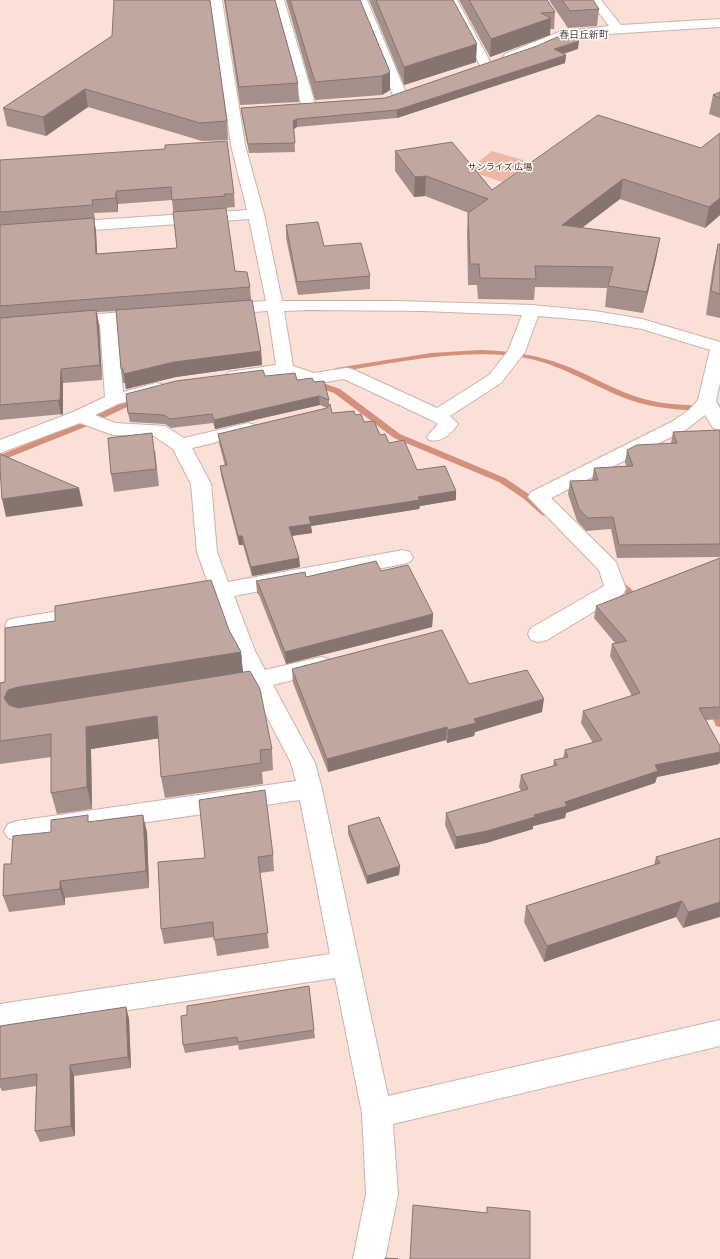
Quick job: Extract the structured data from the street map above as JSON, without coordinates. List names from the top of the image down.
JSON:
{
  "districts": ["春日丘新町"],
  "parks": ["サンライズ 広場"]
}
